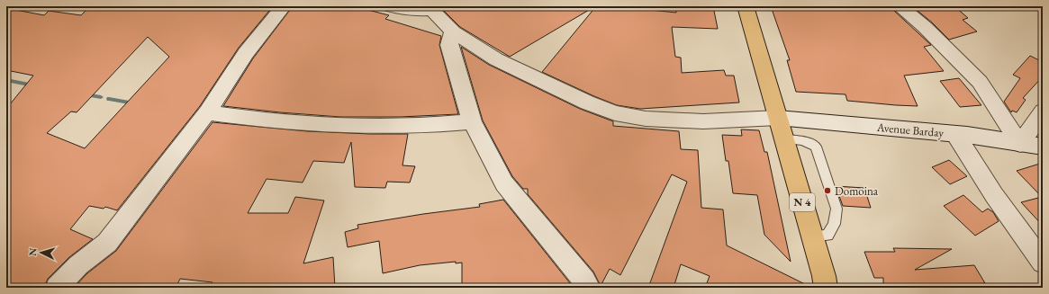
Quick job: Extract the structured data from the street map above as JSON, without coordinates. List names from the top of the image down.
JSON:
{
  "streets": {
    "main road": ["N 4"],
    "street": ["Avenue Barday"]
  },
  "crossings": [
    ["Avenue Barday", "N 4"]
  ],
  "places": ["Domoina"],
  "north": "left"
}
